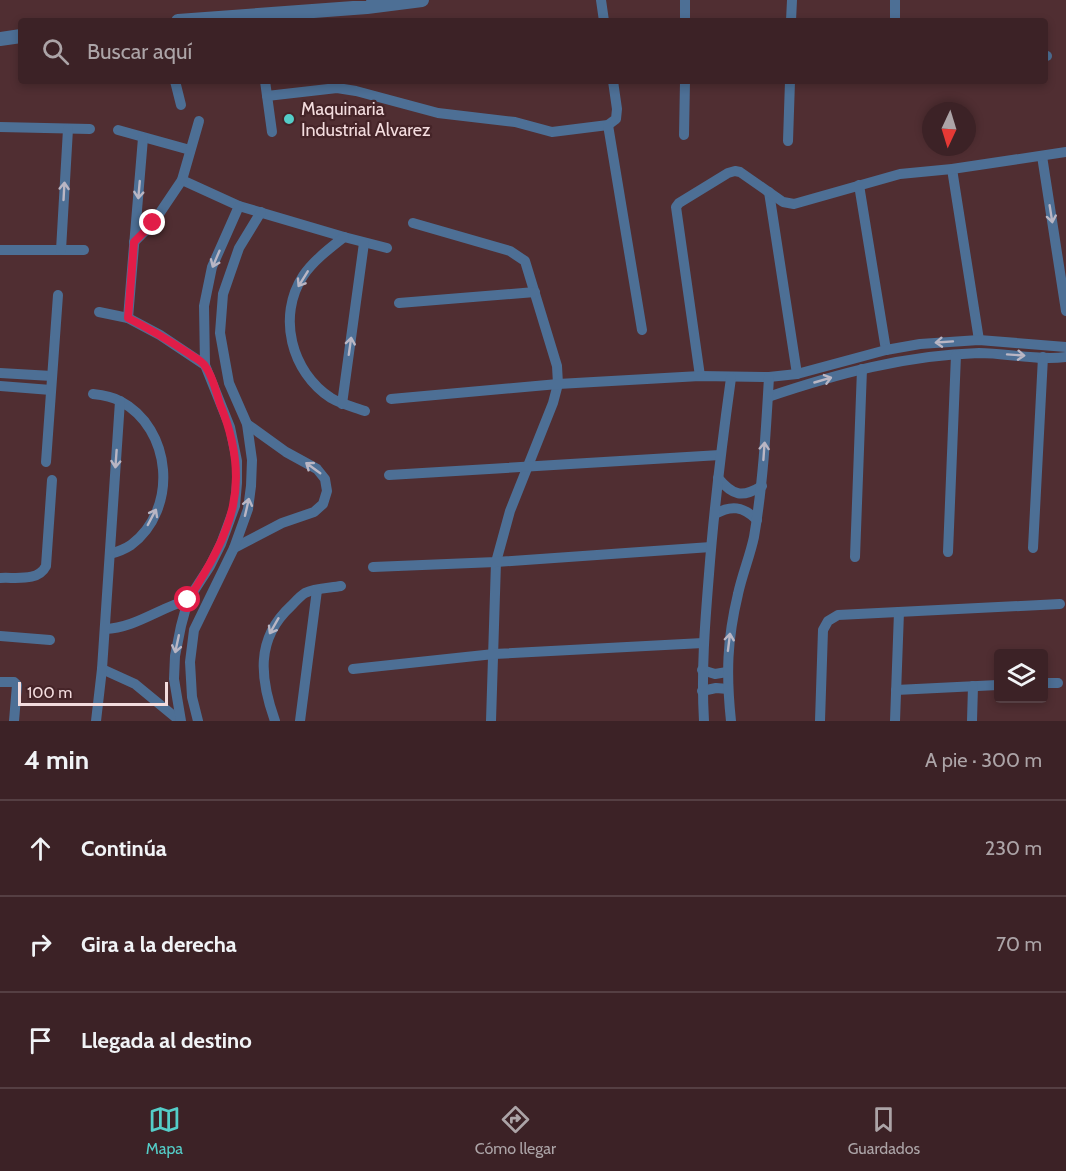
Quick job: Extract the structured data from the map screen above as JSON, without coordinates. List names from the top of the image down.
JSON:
{
  "places": ["Maquinaria Industrial Alvarez"],
  "scale_bar": "100 m",
  "north": "bottom",
  "page": {
    "search": "Buscar aquí",
    "scale": "100 m",
    "heading": ["4 min", "A pie · 300 m"],
    "list": [
      ["Continúa", "230 m"],
      ["Gira a la derecha", "70 m"],
      "Llegada al destino"
    ],
    "nav": ["Mapa", "Cómo llegar", "Guardados"]
  }
}
